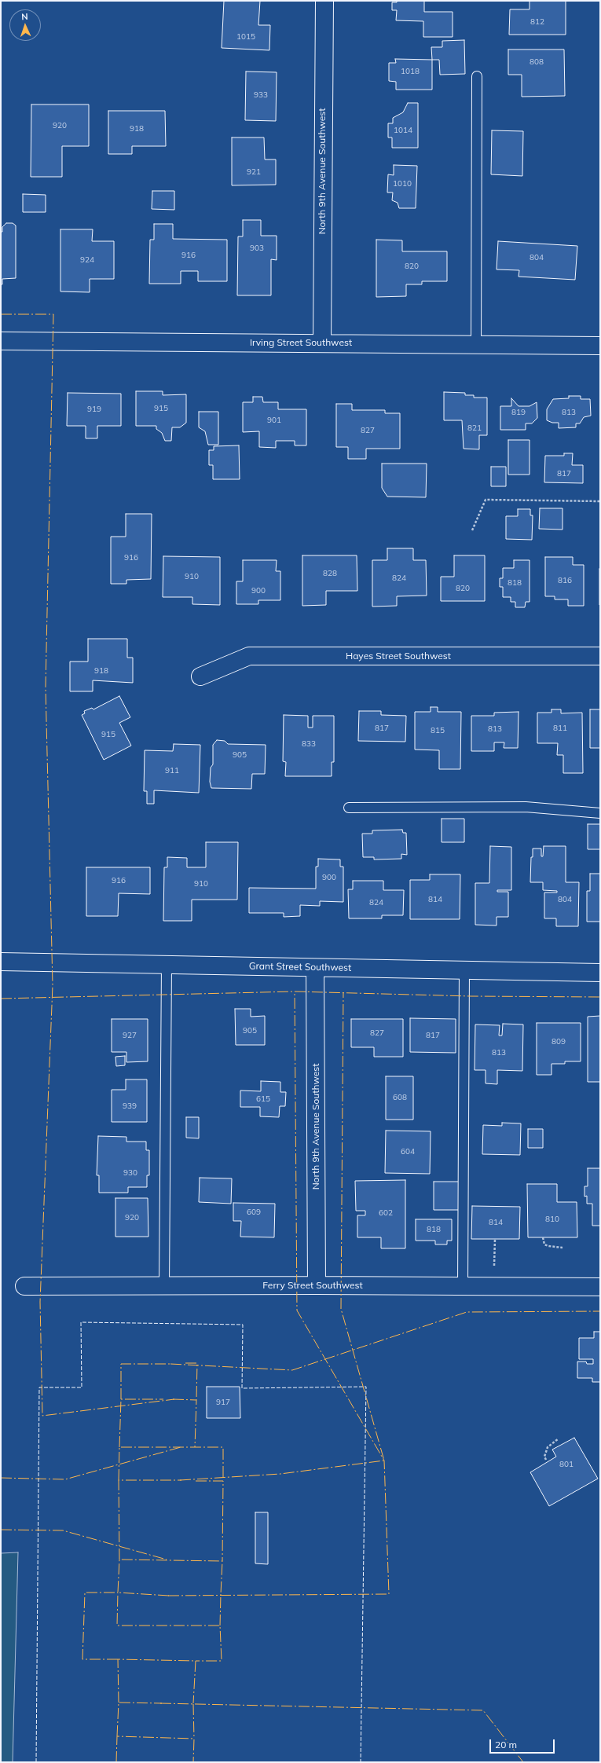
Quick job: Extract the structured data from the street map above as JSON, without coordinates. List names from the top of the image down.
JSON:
{
  "streets": {
    "street": [
      "North 9th Avenue Southwest",
      "Irving Street Southwest",
      "Hayes Street Southwest",
      "Grant Street Southwest",
      "Ferry Street Southwest"
    ]
  },
  "crossings": [
    ["North 9th Avenue Southwest", "Irving Street Southwest"],
    ["North 9th Avenue Southwest", "Grant Street Southwest"],
    ["North 9th Avenue Southwest", "Ferry Street Southwest"]
  ],
  "house_numbers": [
    "812",
    "1015",
    "808",
    "1018",
    "933",
    "920",
    "918",
    "1014",
    "921",
    "1010",
    "903",
    "916",
    "804",
    "924",
    "820",
    "915",
    "919",
    "819",
    "813",
    "901",
    "821",
    "827",
    "817",
    "916",
    "828",
    "910",
    "824",
    "816",
    "818",
    "820",
    "900",
    "918",
    "817",
    "811",
    "813",
    "815",
    "915",
    "833",
    "905",
    "911",
    "900",
    "916",
    "910",
    "814",
    "804",
    "824",
    "905",
    "827",
    "927",
    "817",
    "809",
    "813",
    "608",
    "615",
    "939",
    "604",
    "930",
    "609",
    "602",
    "920",
    "810",
    "814",
    "818",
    "917",
    "801"
  ],
  "scale_bar": "20 m",
  "north": "top"
}
